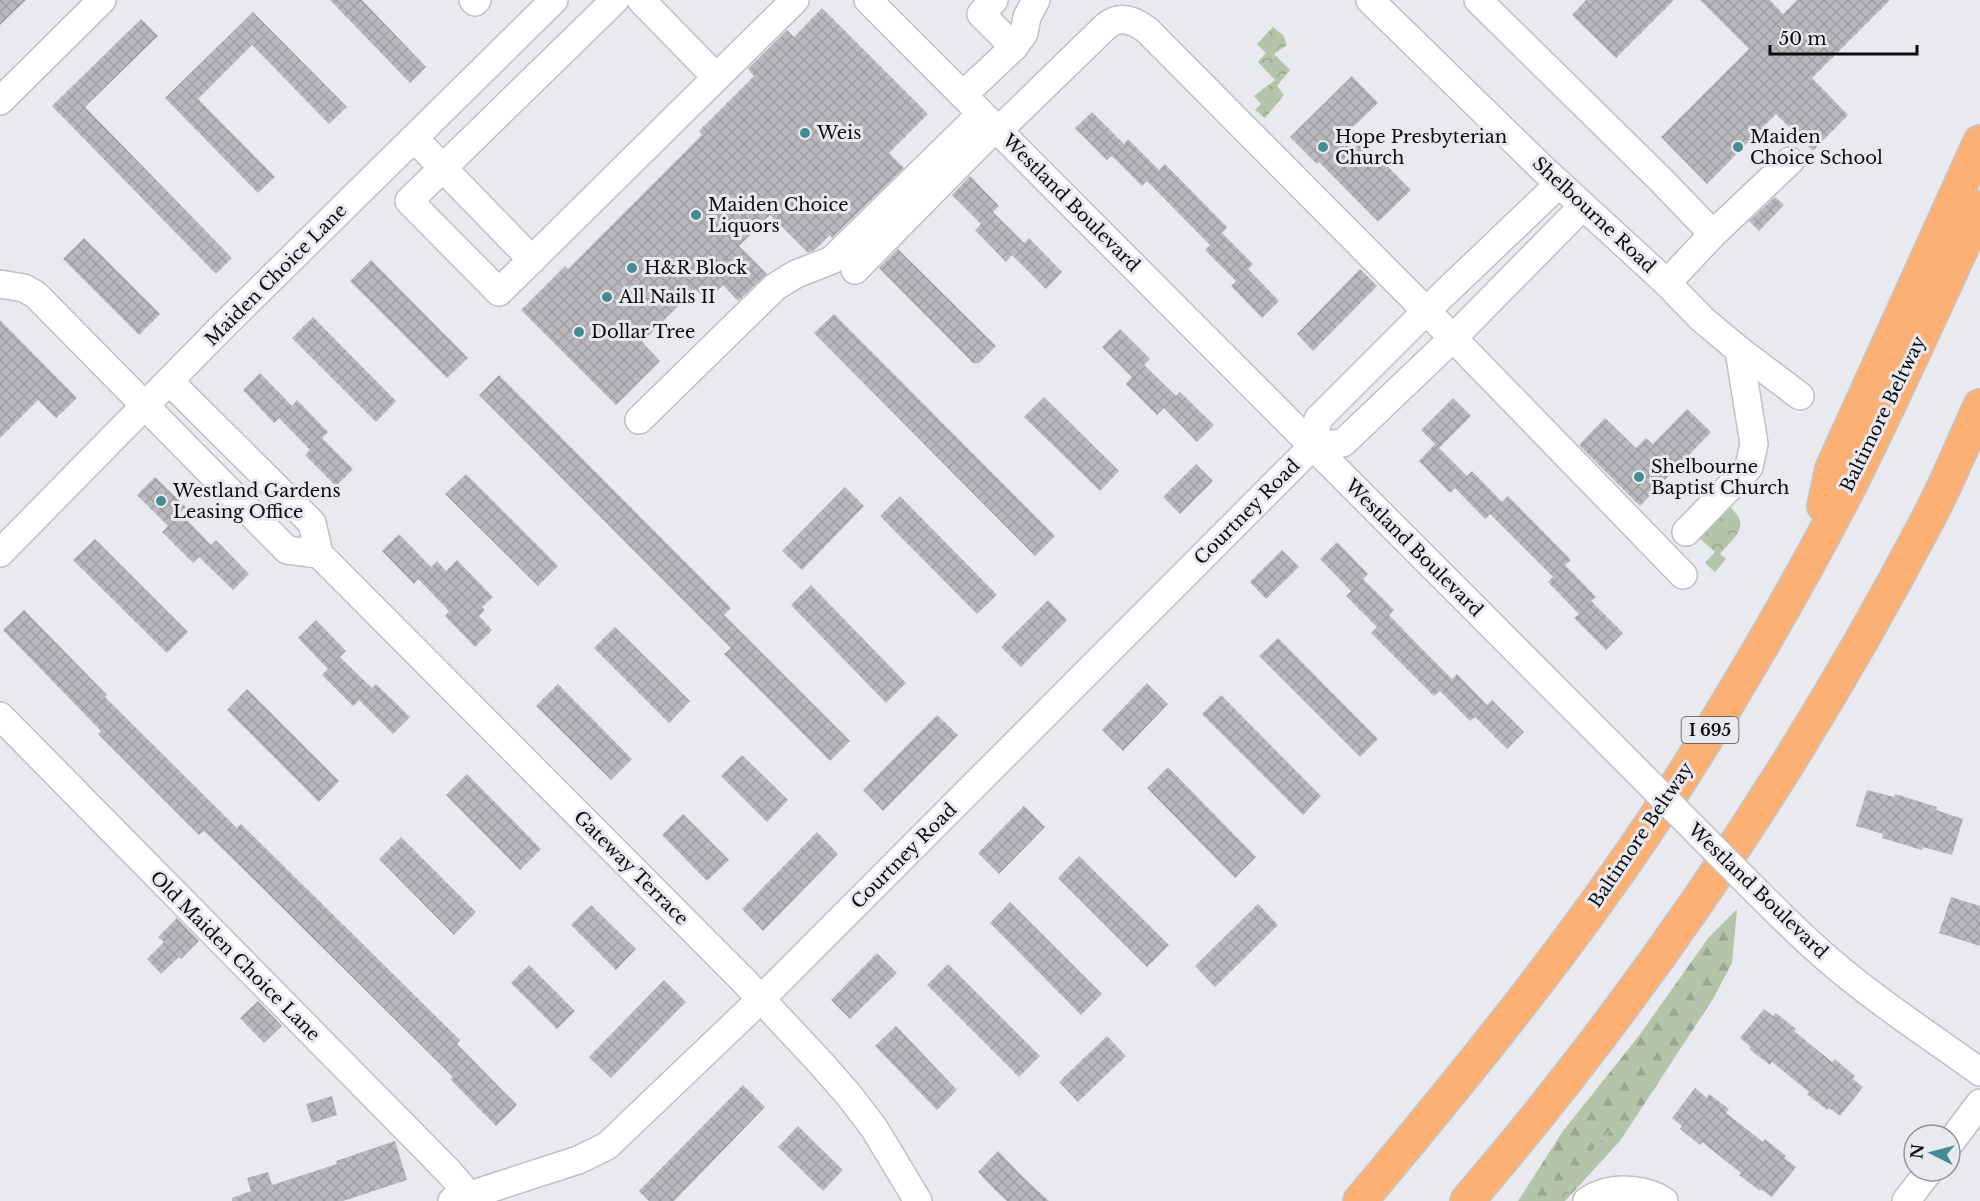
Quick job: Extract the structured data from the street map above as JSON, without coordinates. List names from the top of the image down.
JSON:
{
  "streets": {
    "highway": ["Baltimore Beltway", "I 695"],
    "street": [
      "Westland Boulevard",
      "Shelbourne Road",
      "Maiden Choice Lane",
      "Courtney Road",
      "Gateway Terrace",
      "Old Maiden Choice Lane"
    ]
  },
  "crossings": [
    ["Westland Boulevard", "Courtney Road"],
    ["Shelbourne Road", "Courtney Road"],
    ["Courtney Road", "Gateway Terrace"],
    ["Courtney Road", "Old Maiden Choice Lane"]
  ],
  "places": [
    "Weis",
    "Hope Presbyterian Church",
    "Maiden Choice School",
    "Maiden Choice Liquors",
    "H&R Block",
    "All Nails II",
    "Dollar Tree",
    "Shelbourne Baptist Church",
    "Westland Gardens Leasing Office"
  ],
  "scale_bar": "50 m",
  "north": "left"
}
